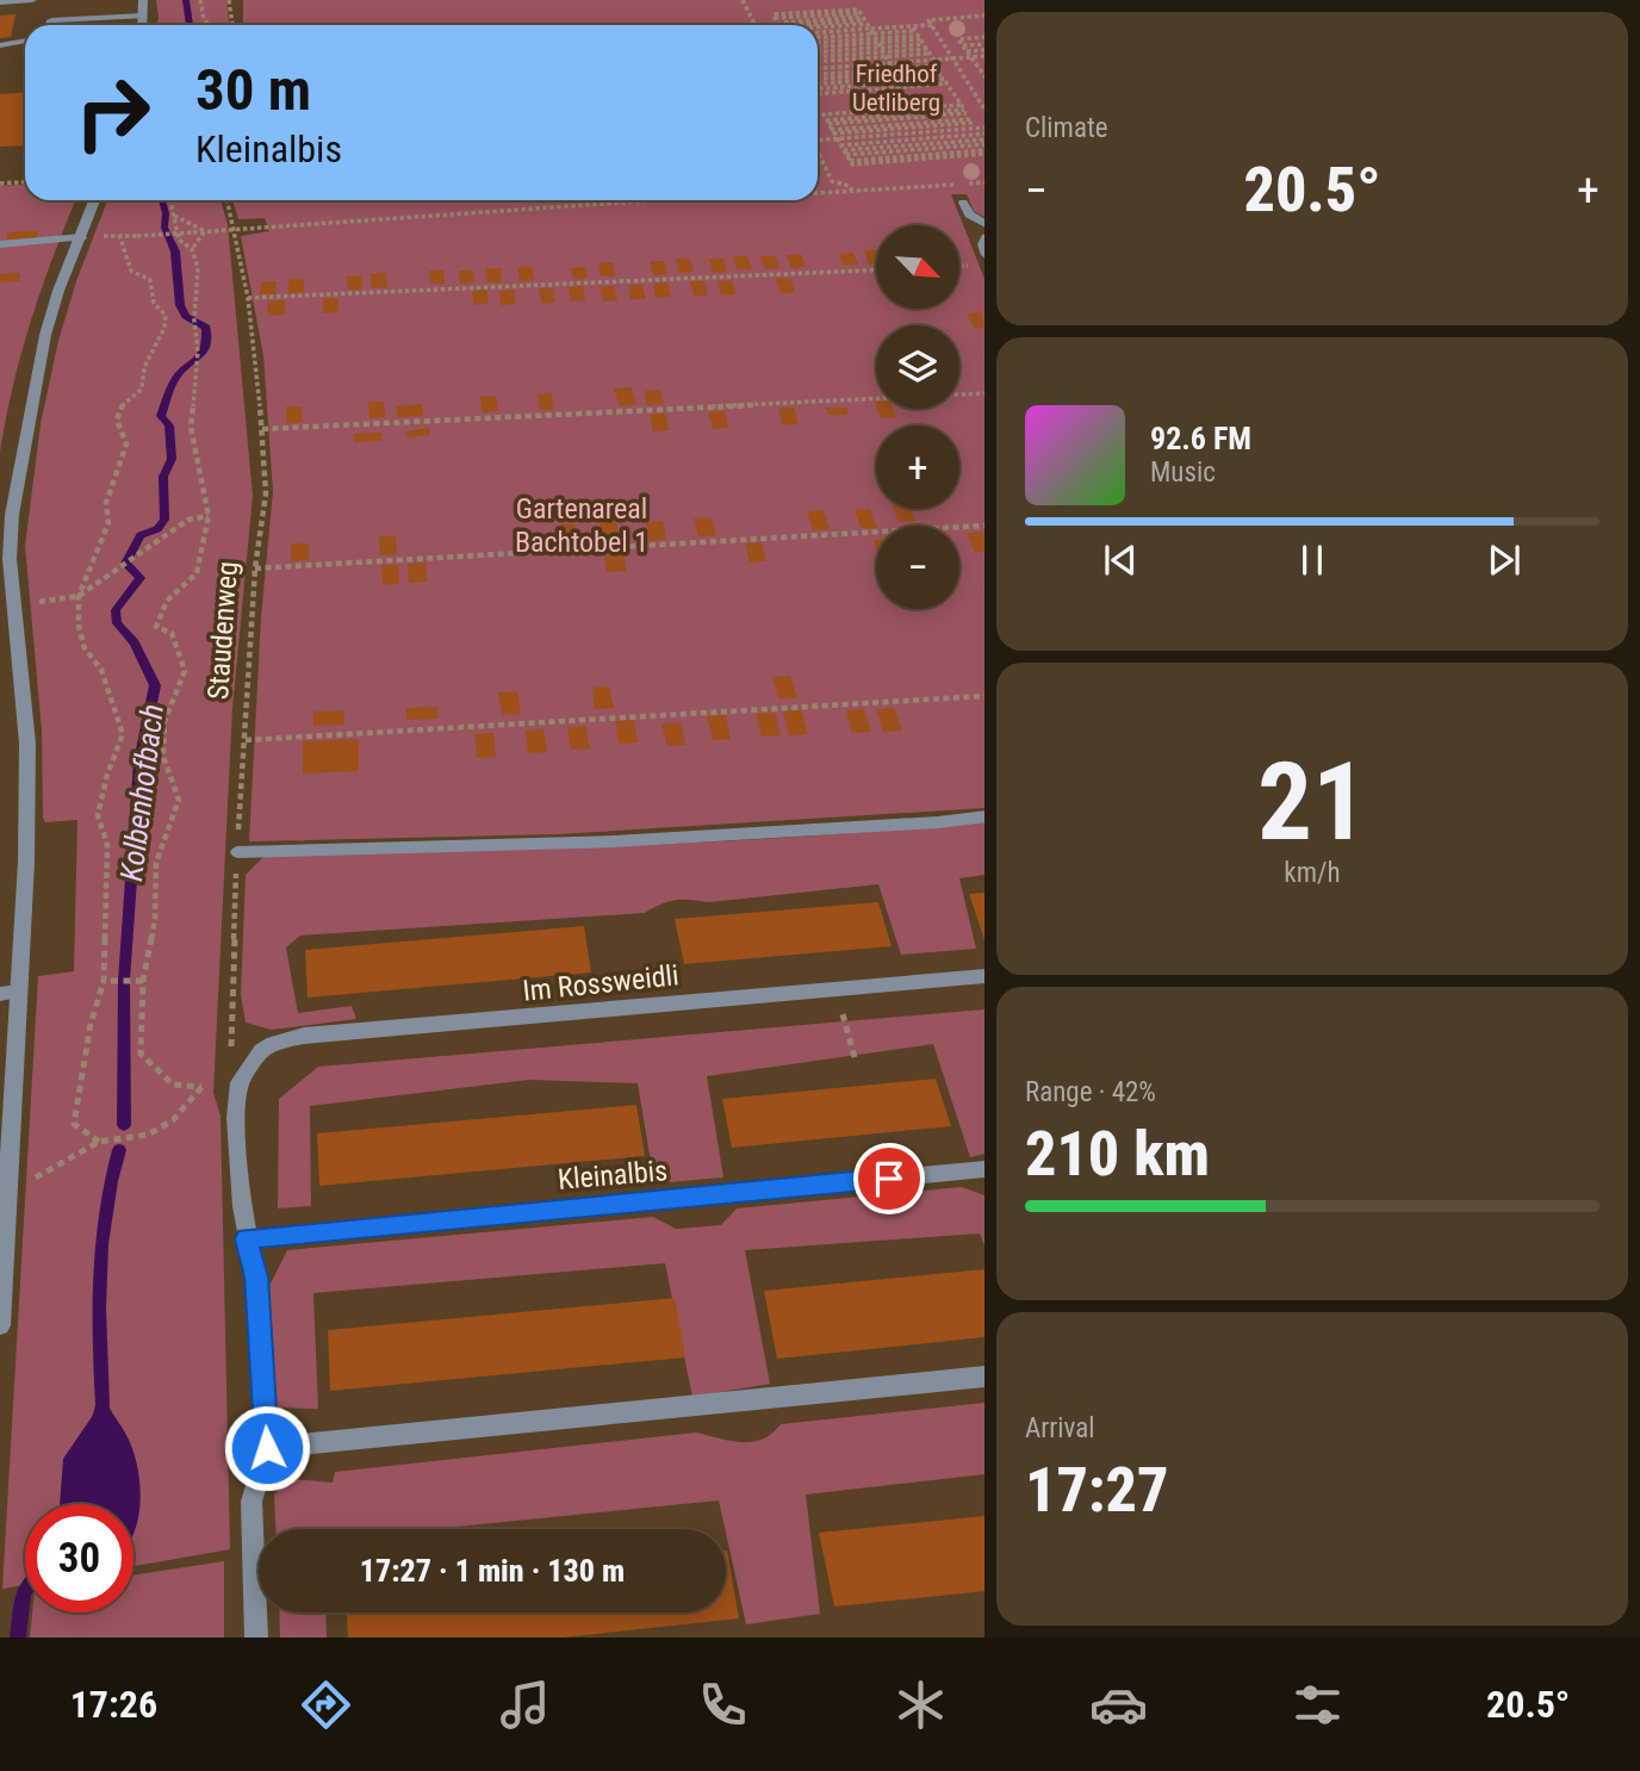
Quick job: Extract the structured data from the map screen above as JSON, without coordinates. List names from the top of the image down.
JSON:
{
  "streets": {
    "street": ["Im Rossweidli", "Kleinalbis"],
    "path": ["Staudenweg"]
  },
  "crossings": [
    ["Im Rossweidli", "Kleinalbis"]
  ],
  "water": ["Kolbenhofbach"],
  "parks": ["Friedhof Uetliberg", "Gartenareal Bachtobel 1"],
  "north": "bottom right",
  "page": {
    "tile": [
      "Climate",
      ["21", "km/h"],
      ["Range · 42%", "210 km"],
      ["Arrival", "17:27"]
    ],
    "turn": ["30 m", "Kleinalbis"],
    "heat": ["−", "20.5°", "+"],
    "map_buttons": ["+", "−"],
    "song": ["92.6 FM", "Music"],
    "limit": "30",
    "trip": "17:27 · 1 min · 130 m",
    "tabs": ["17:26", "20.5°"]
  }
}
